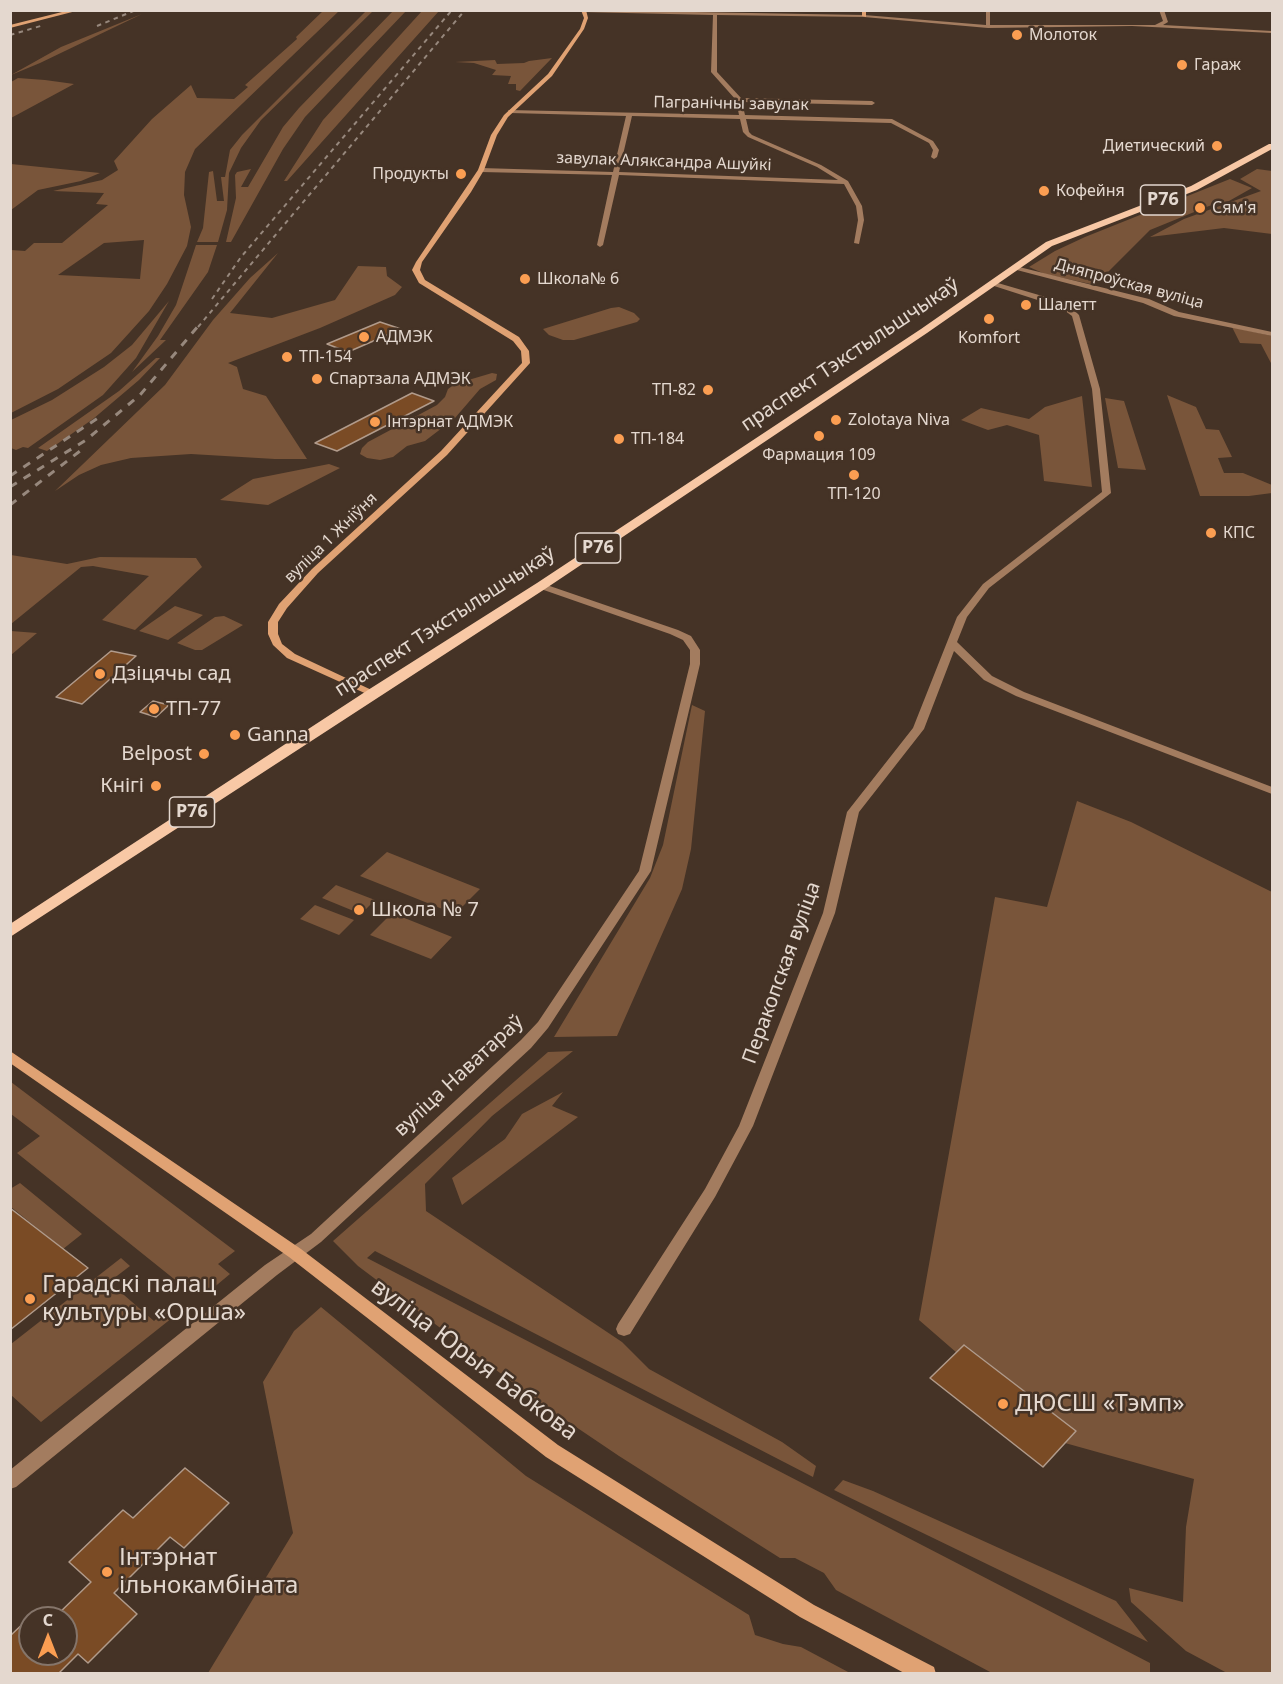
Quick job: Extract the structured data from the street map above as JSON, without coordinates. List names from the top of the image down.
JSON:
{
  "streets": {
    "main road": [
      "Р76",
      "праспект Тэкстыльшчыкаў",
      "вуліца 1 Жніўня",
      "вуліца Юрыя Бабкова"
    ],
    "street": [
      "Пагранічны завулак",
      "завулак Аляксандра Ашуйкі",
      "Дняпроўская вуліца",
      "Перакопская вуліца",
      "вуліца Наватараў"
    ]
  },
  "crossings": [
    ["завулак Аляксандра Ашуйкі", "вуліца 1 Жніўня"],
    ["Дняпроўская вуліца", "праспект Тэкстыльшчыкаў"],
    ["праспект Тэкстыльшчыкаў", "вуліца 1 Жніўня"],
    ["праспект Тэкстыльшчыкаў", "Перакопская вуліца"],
    ["праспект Тэкстыльшчыкаў", "вуліца Наватараў"],
    ["вуліца Наватараў", "вуліца Юрыя Бабкова"]
  ],
  "places": [
    "Молоток",
    "Гараж",
    "Диетический",
    "Продукты",
    "Кофейня",
    "Сям'я",
    "Школа№ 6",
    "Шалетт",
    "Komfort",
    "АДМЭК",
    "ТП-154",
    "Спартзала АДМЭК",
    "ТП-82",
    "Zolotaya Niva",
    "Інтэрнат АДМЭК",
    "Фармация 109",
    "ТП-184",
    "ТП-120",
    "КПС",
    "Дзіцячы сад",
    "ТП-77",
    "Ganna",
    "Belpost",
    "Кнігі",
    "Школа № 7",
    "Гарадскі палац культуры «Орша»",
    "ДЮСШ «Тэмп»",
    "Інтэрнат ільнокамбіната"
  ],
  "north": "top"
}
